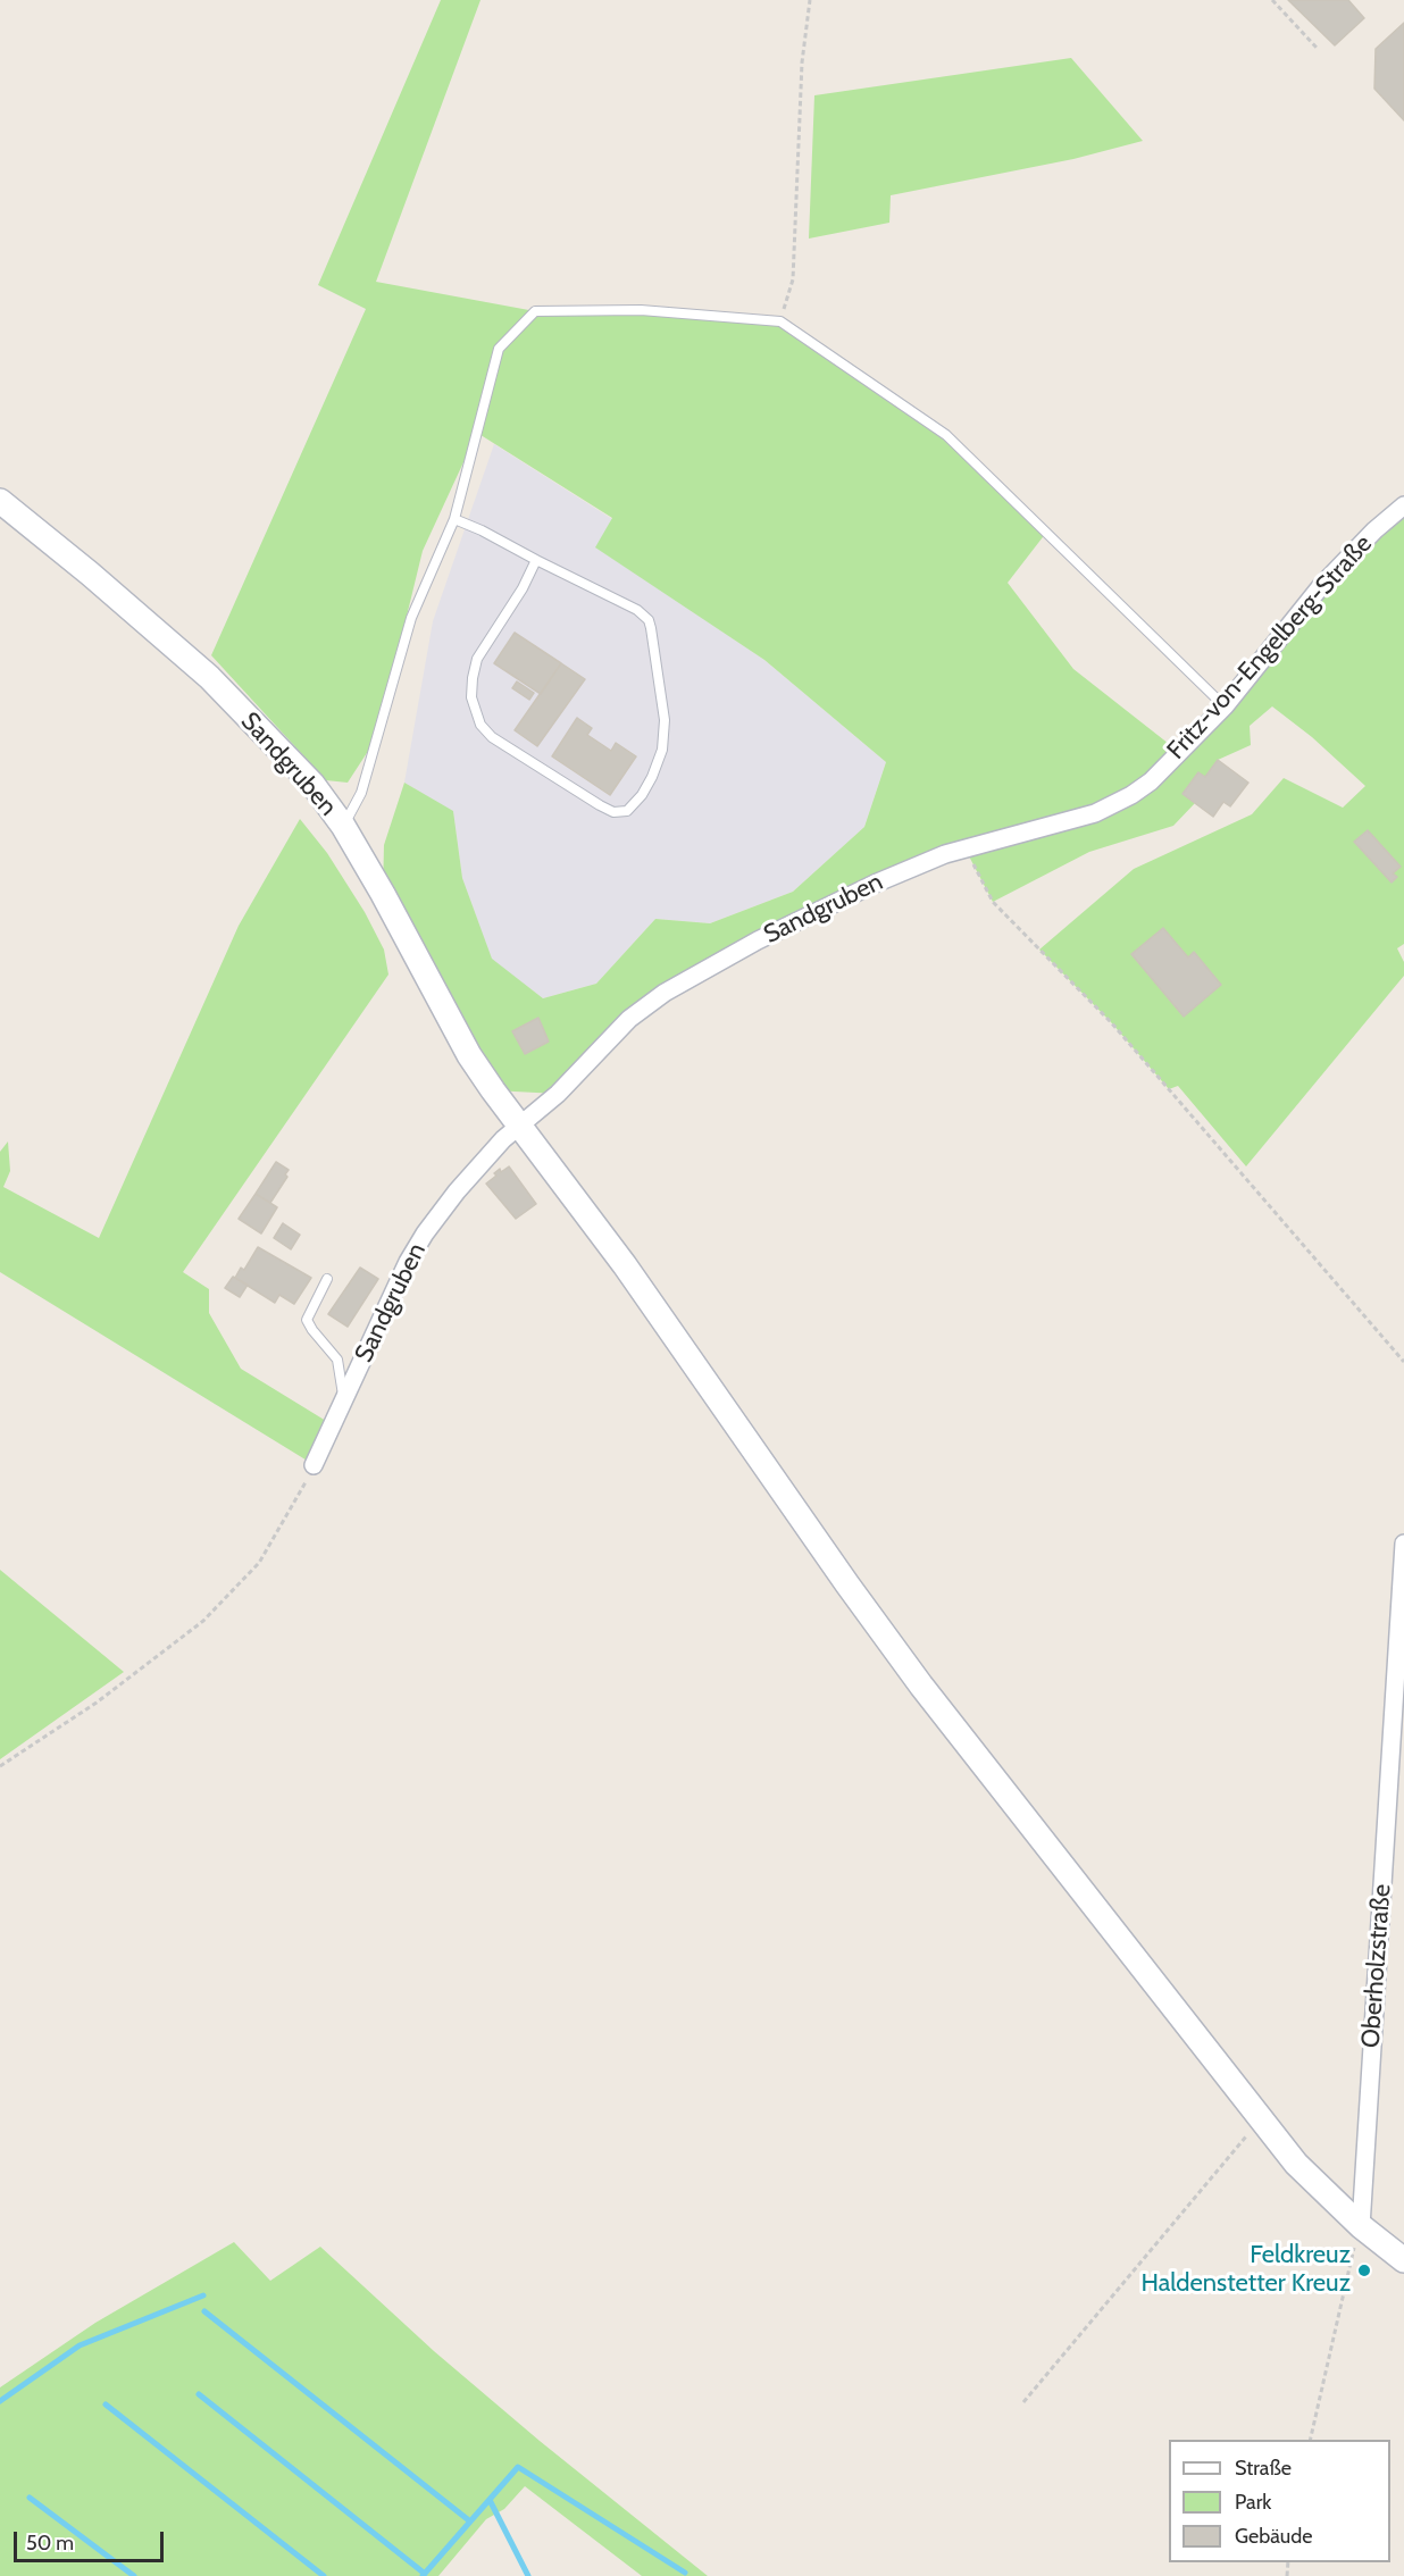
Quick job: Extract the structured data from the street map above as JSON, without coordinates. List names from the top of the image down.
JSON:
{
  "streets": {
    "street": ["Fritz-von-Engelberg-Straße", "Sandgruben", "Oberholzstraße"]
  },
  "crossings": [
    ["Fritz-von-Engelberg-Straße", "Sandgruben"],
    ["Sandgruben", "Oberholzstraße"]
  ],
  "places": ["Feldkreuz Haldenstetter Kreuz"],
  "legend": ["Straße", "Park", "Gebäude"],
  "scale_bar": "50 m"
}
